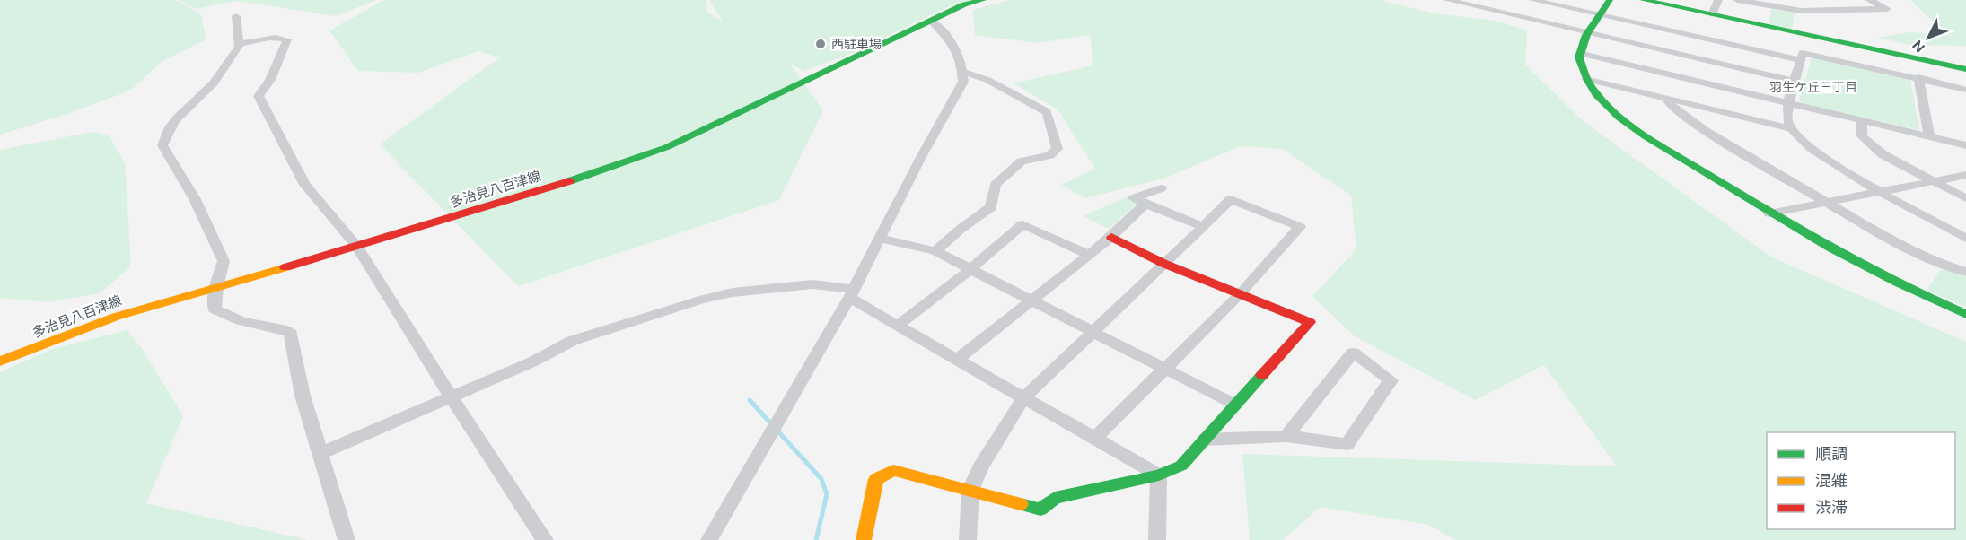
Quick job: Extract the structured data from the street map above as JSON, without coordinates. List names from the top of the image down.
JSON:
{
  "streets": {
    "street": ["多治見八百津線"]
  },
  "districts": ["羽生ケ丘三丁目"],
  "places": ["西駐車場"],
  "legend": ["順調", "混雑", "渋滞"],
  "north": "bottom left"
}
